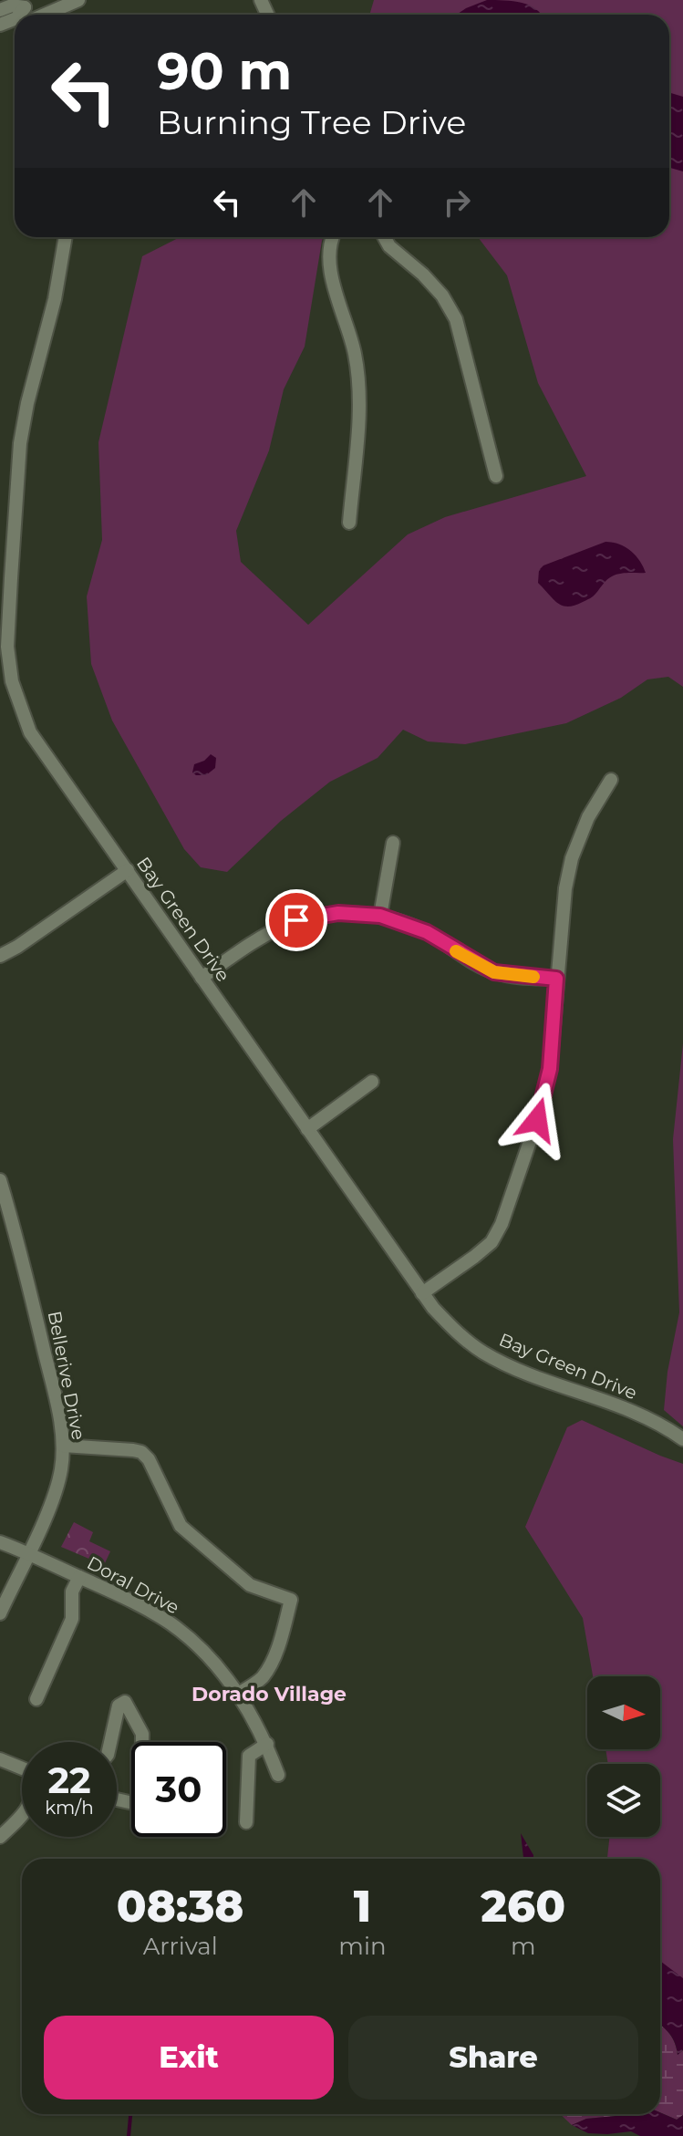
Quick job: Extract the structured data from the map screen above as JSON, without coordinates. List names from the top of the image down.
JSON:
{
  "streets": {
    "street": ["Bay Green Drive", "Bellerive Drive", "Doral Drive"]
  },
  "crossings": [
    ["Bellerive Drive", "Doral Drive"]
  ],
  "districts": ["Dorado Village"],
  "north": "right",
  "page": {
    "turn": ["90 m", "Burning Tree Drive"],
    "speed": "22 km/h",
    "limit": "30",
    "eta": [
      "08:38",
      "Arrival",
      "1",
      "min",
      "260",
      "m"
    ],
    "buttons": ["Exit", "Share"]
  }
}
